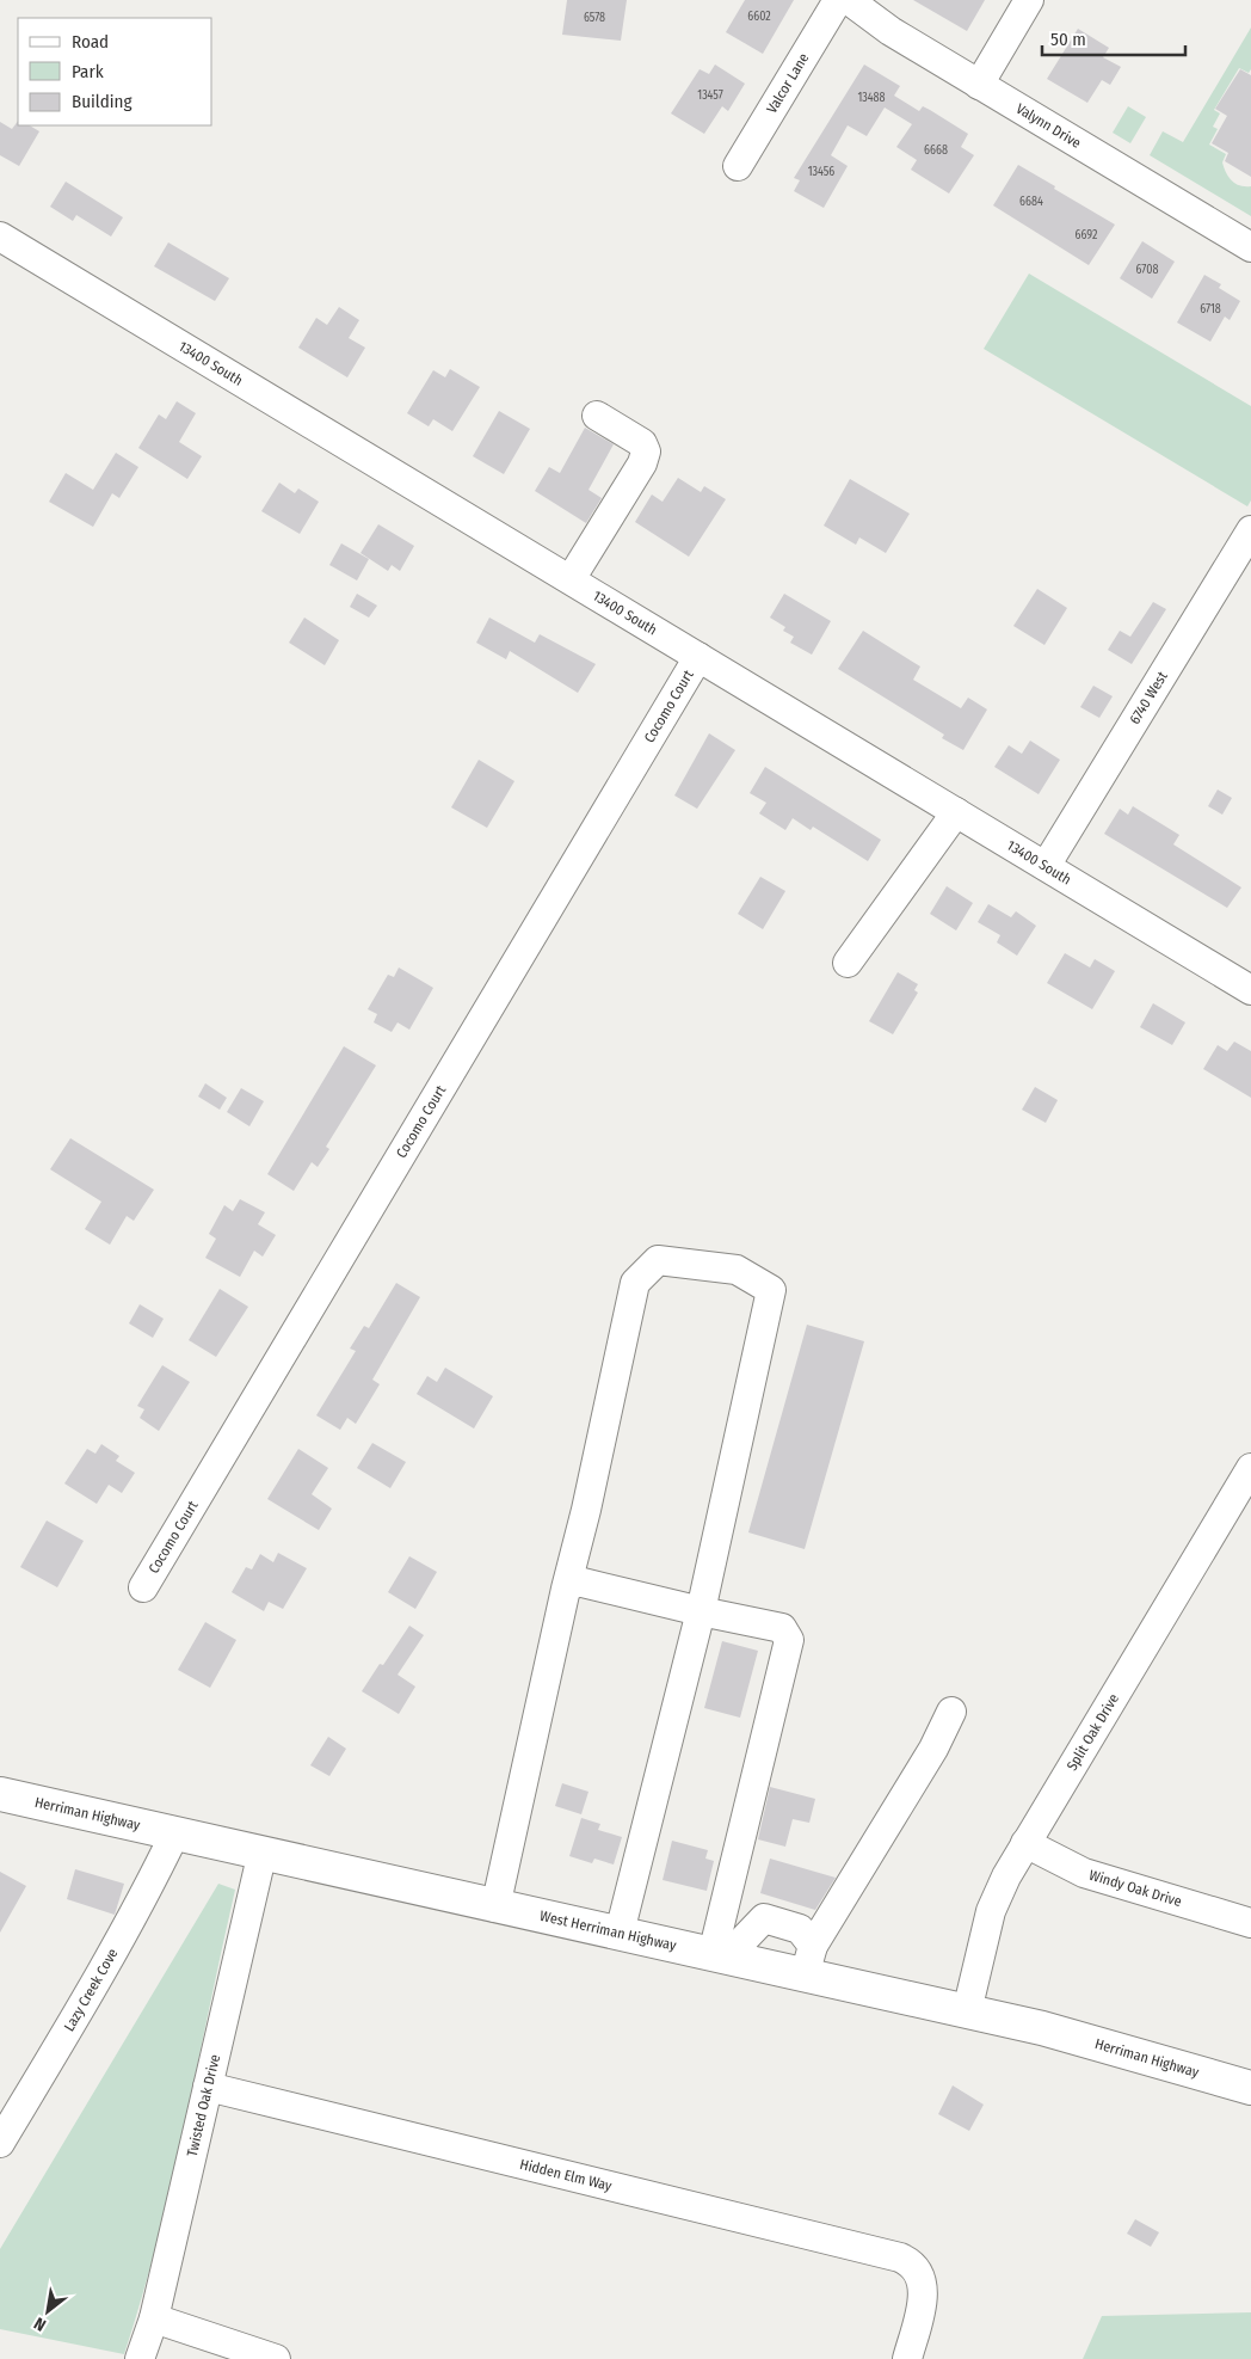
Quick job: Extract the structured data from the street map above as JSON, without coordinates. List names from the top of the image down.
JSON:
{
  "streets": {
    "main road": ["Herriman Highway", "West Herriman Highway"],
    "street": [
      "Valcor Lane",
      "Valynn Drive",
      "13400 South",
      "6740 West",
      "Cocomo Court",
      "Split Oak Drive",
      "Windy Oak Drive",
      "Lazy Creek Cove",
      "Twisted Oak Drive",
      "Hidden Elm Way"
    ]
  },
  "crossings": [
    ["13400 South", "6740 West"],
    ["13400 South", "Cocomo Court"],
    ["Split Oak Drive", "Windy Oak Drive"],
    ["Split Oak Drive", "West Herriman Highway"],
    ["Herriman Highway", "West Herriman Highway"],
    ["Herriman Highway", "Lazy Creek Cove"],
    ["West Herriman Highway", "Lazy Creek Cove"],
    ["West Herriman Highway", "Twisted Oak Drive"],
    ["Twisted Oak Drive", "Hidden Elm Way"]
  ],
  "house_numbers": [
    "6602",
    "6578",
    "13457",
    "13488",
    "6668",
    "13456",
    "6684",
    "6692",
    "6708",
    "6718"
  ],
  "legend": ["Road", "Park", "Building"],
  "scale_bar": "50 m",
  "north": "bottom left"
}
